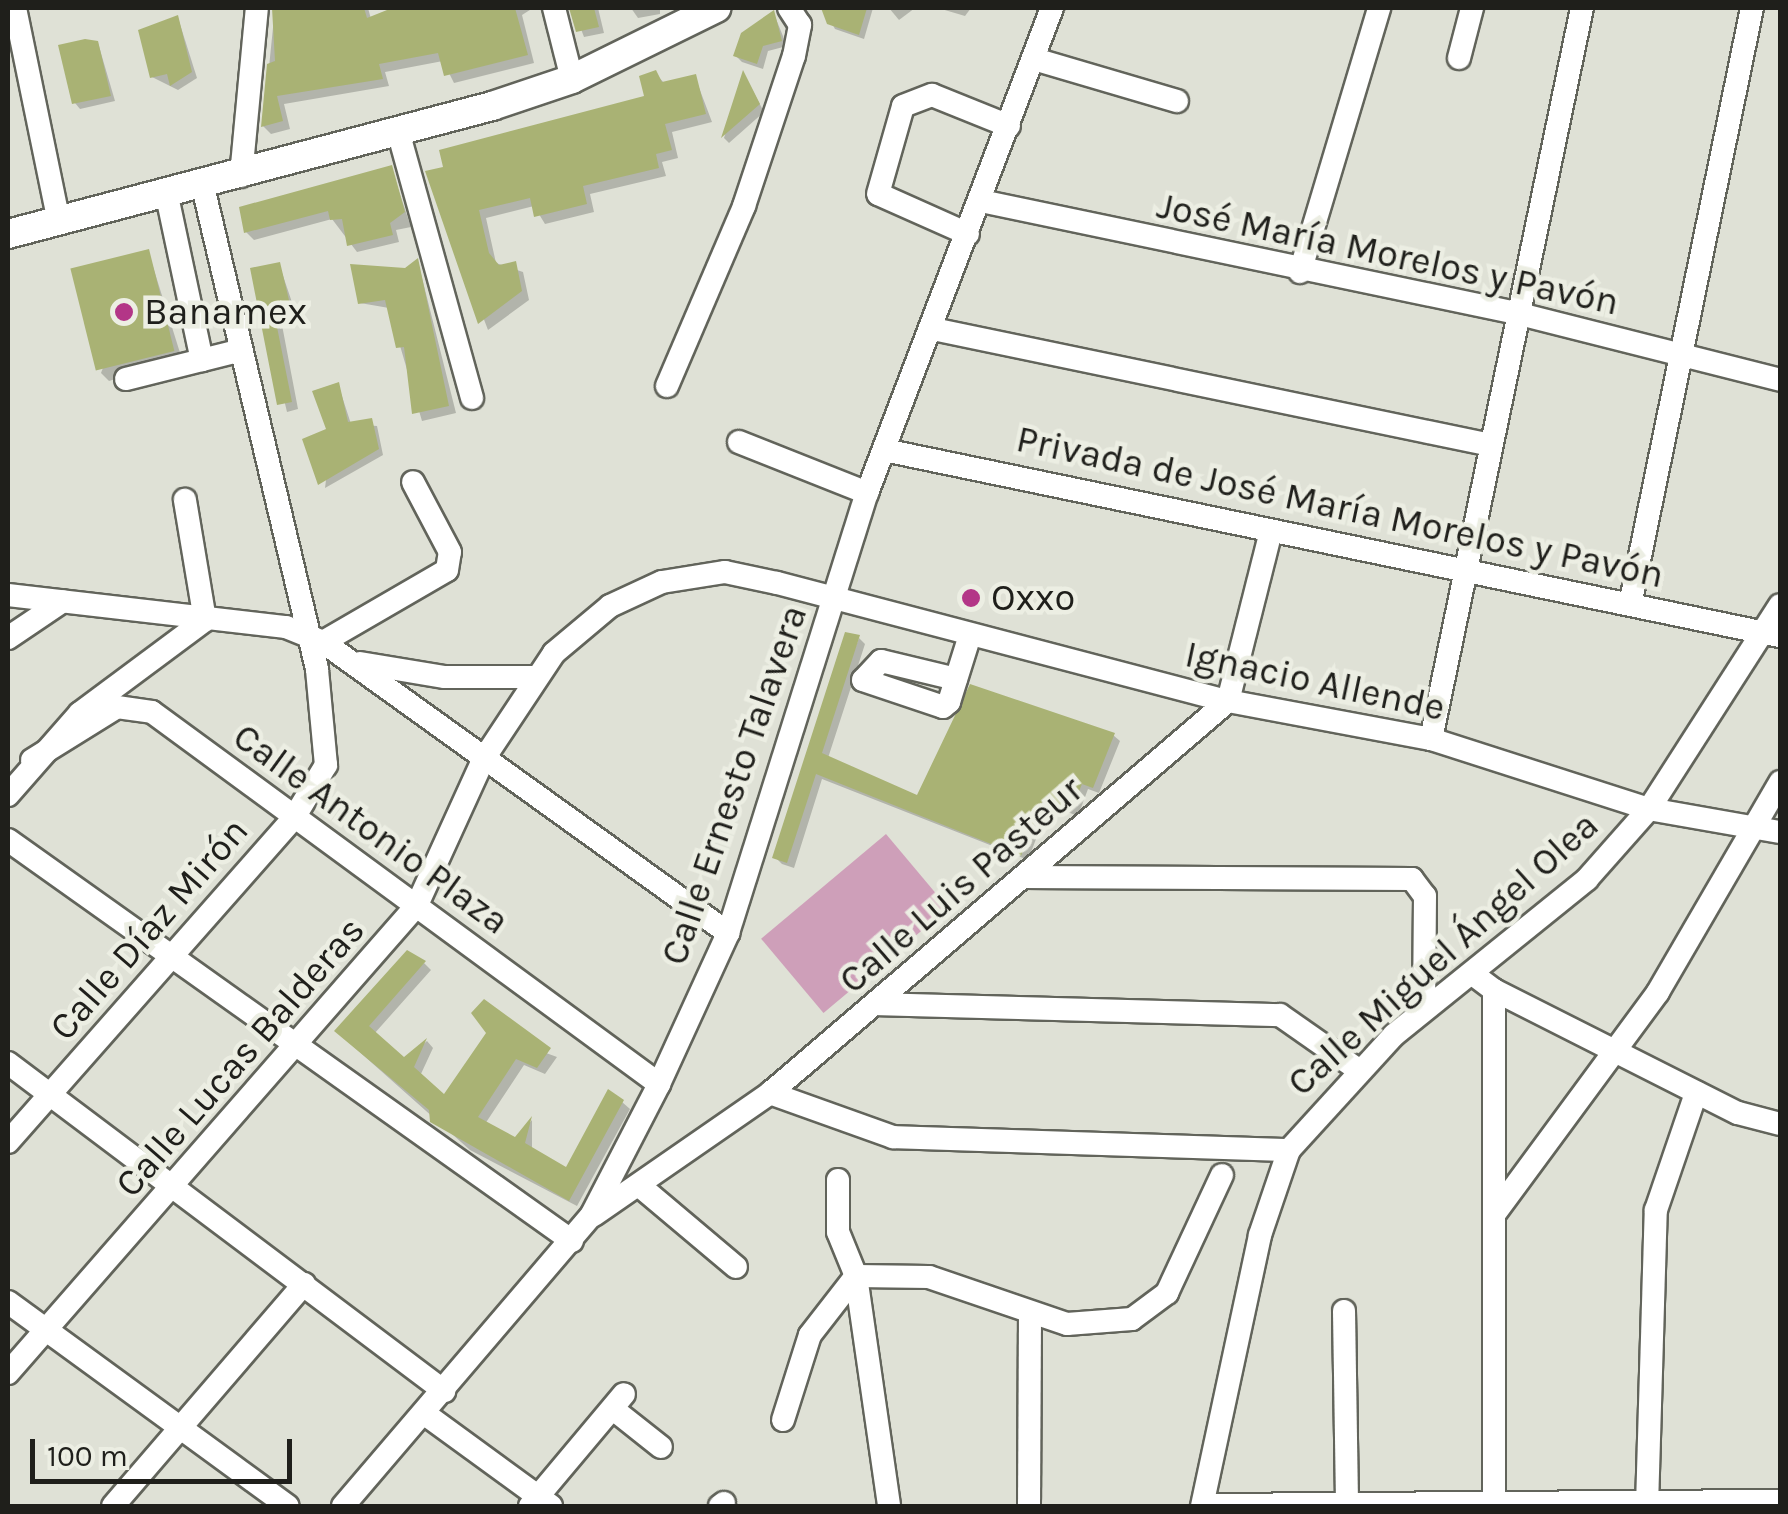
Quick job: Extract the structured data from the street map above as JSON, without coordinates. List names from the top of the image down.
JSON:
{
  "streets": {
    "street": [
      "José María Morelos y Pavón",
      "Privada de José María Morelos y Pavón",
      "Ignacio Allende",
      "Calle Ernesto Talavera",
      "Calle Antonio Plaza",
      "Calle Luis Pasteur",
      "Calle Díaz Mirón",
      "Calle Miguel Ángel Olea",
      "Calle Lucas Balderas"
    ]
  },
  "crossings": [
    ["José María Morelos y Pavón", "Calle Ernesto Talavera"],
    ["Privada de José María Morelos y Pavón", "Calle Ernesto Talavera"],
    ["Privada de José María Morelos y Pavón", "Calle Miguel Ángel Olea"],
    ["Ignacio Allende", "Calle Ernesto Talavera"],
    ["Ignacio Allende", "Calle Luis Pasteur"],
    ["Ignacio Allende", "Calle Miguel Ángel Olea"],
    ["Ignacio Allende", "Calle Lucas Balderas"],
    ["Calle Ernesto Talavera", "Calle Antonio Plaza"],
    ["Calle Ernesto Talavera", "Calle Luis Pasteur"],
    ["Calle Antonio Plaza", "Calle Díaz Mirón"],
    ["Calle Antonio Plaza", "Calle Lucas Balderas"]
  ],
  "places": ["Banamex", "Oxxo"],
  "scale_bar": "100 m"
}
